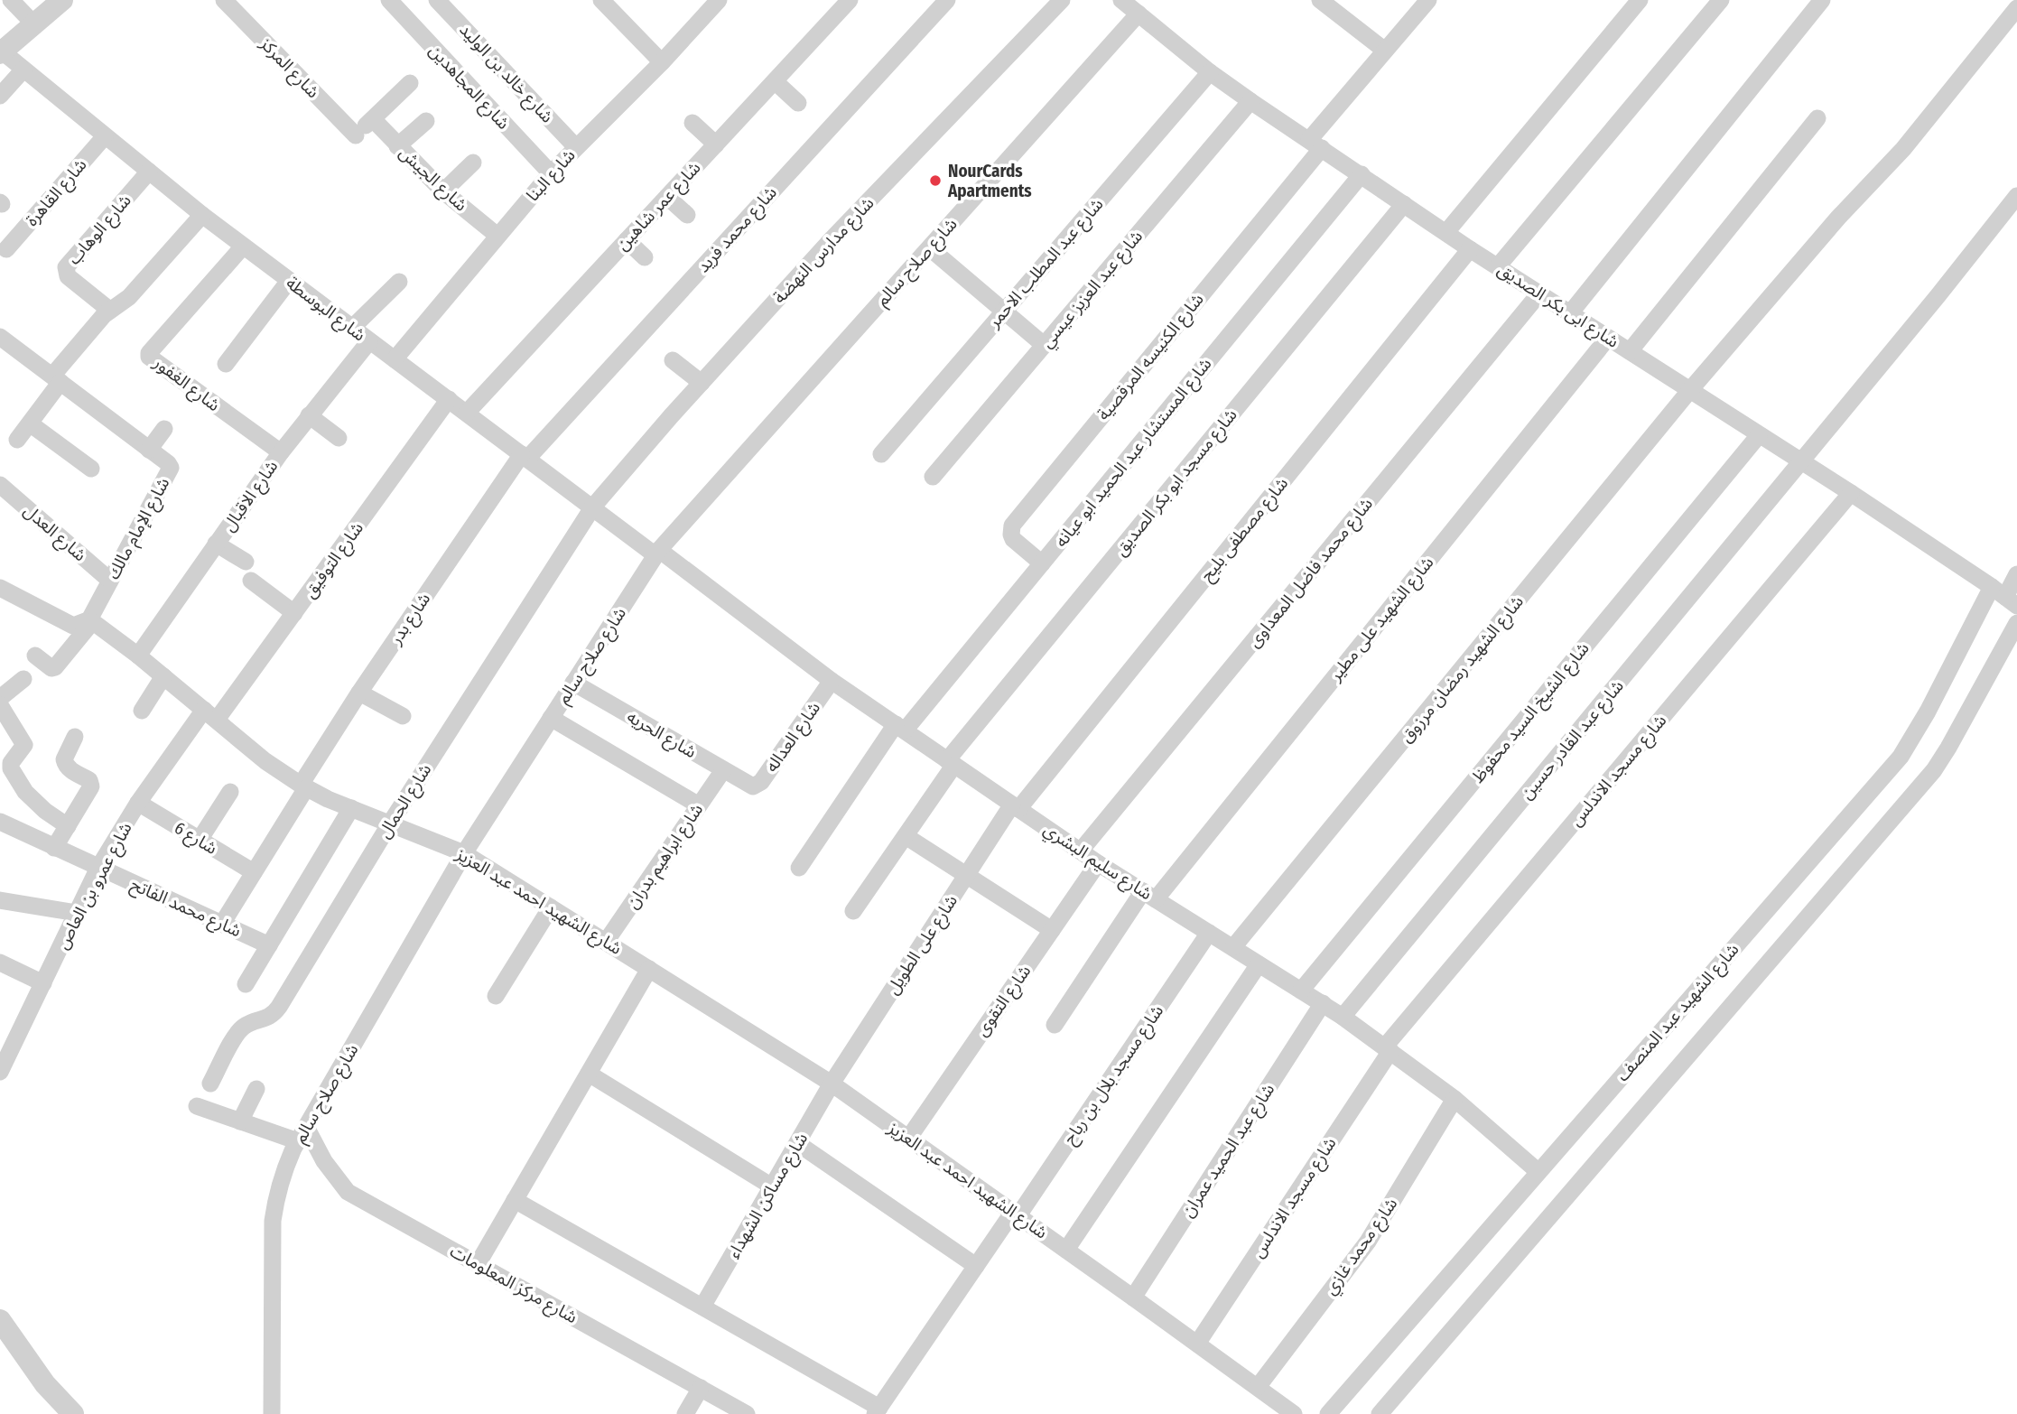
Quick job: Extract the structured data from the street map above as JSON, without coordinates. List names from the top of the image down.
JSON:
{
  "streets": {
    "street": [
      "شارع المركز",
      "شارع خالد بن الوليد",
      "شارع المجاهدين",
      "شارع البنا",
      "شارع الجيش",
      "شارع القاهرة",
      "شارع عمر شاهين",
      "شارع الوهاب",
      "شارع محمد فريد",
      "شارع مدارس النهضة",
      "شارع صلاح سالم",
      "شارع عبد المطلب الاحمر",
      "شارع عبد العزيز عيسي",
      "شارع ابى بكر الصديق",
      "شارع البوسطة",
      "شارع الكنيسه المرقصية",
      "شارع الغفور",
      "شارع المستشار عبد الحميد ابو عيانه",
      "شارع مسجد ابو بكر الصديق",
      "شارع الاقبال",
      "شارع الإمام مالك",
      "شارع مصطفى بليح",
      "شارع العدل",
      "شارع التوفيق",
      "شارع محمد فاضل المعداوى",
      "شارع بدر",
      "شارع الشهيد على مطير",
      "شارع الشهيد رمضان مرزوق",
      "شارع الشيخ السيد محفوظ",
      "شارع الحريه",
      "شارع العداله",
      "شارع عبد القادر حسين",
      "شارع مسجد الاندلس",
      "شارع الحمال",
      "شارع 6",
      "شارع ابراهيم بدران",
      "شارع سليم البشري",
      "شارع عمرو بن العاص",
      "شارع الشهيد احمد عبد العزيز",
      "شارع محمد الفاتح",
      "شارع على الطويل",
      "شارع التقوى",
      "شارع الشهيد عبد المنصف",
      "شارع مسجد بلال بن رباح",
      "شارع عبد الحميد عمران",
      "شارع مساكن الشهداء",
      "شارع محمد غازي",
      "شارع مركز المعلومات"
    ]
  },
  "crossings": [
    ["شارع المركز", "شارع الجيش"],
    ["شارع خالد بن الوليد", "شارع البنا"],
    ["شارع المجاهدين", "شارع البنا"],
    ["شارع البنا", "شارع الجيش"],
    ["شارع البنا", "شارع البوسطة"],
    ["شارع القاهرة", "شارع البوسطة"],
    ["شارع عمر شاهين", "شارع البوسطة"],
    ["شارع الوهاب", "شارع البوسطة"],
    ["شارع محمد فريد", "شارع البوسطة"],
    ["شارع محمد فريد", "شارع بدر"],
    ["شارع مدارس النهضة", "شارع البوسطة"],
    ["شارع مدارس النهضة", "شارع الحمال"],
    ["شارع صلاح سالم", "شارع ابى بكر الصديق"],
    ["شارع صلاح سالم", "شارع البوسطة"],
    ["شارع صلاح سالم", "شارع الحريه"],
    ["شارع صلاح سالم", "شارع سليم البشري"],
    ["شارع صلاح سالم", "شارع الشهيد احمد عبد العزيز"],
    ["شارع صلاح سالم", "شارع مركز المعلومات"],
    ["شارع عبد المطلب الاحمر", "شارع ابى بكر الصديق"],
    ["شارع عبد العزيز عيسي", "شارع ابى بكر الصديق"],
    ["شارع ابى بكر الصديق", "شارع الكنيسه المرقصية"],
    ["شارع ابى بكر الصديق", "شارع المستشار عبد الحميد ابو عيانه"],
    ["شارع ابى بكر الصديق", "شارع مسجد ابو بكر الصديق"],
    ["شارع ابى بكر الصديق", "شارع مصطفى بليح"],
    ["شارع ابى بكر الصديق", "شارع محمد فاضل المعداوى"],
    ["شارع ابى بكر الصديق", "شارع الشهيد على مطير"],
    ["شارع ابى بكر الصديق", "شارع الشهيد رمضان مرزوق"],
    ["شارع ابى بكر الصديق", "شارع الشيخ السيد محفوظ"],
    ["شارع ابى بكر الصديق", "شارع عبد القادر حسين"],
    ["شارع ابى بكر الصديق", "شارع مسجد الاندلس"],
    ["شارع ابى بكر الصديق", "شارع الشهيد عبد المنصف"],
    ["شارع البوسطة", "شارع الغفور"],
    ["شارع البوسطة", "شارع الاقبال"],
    ["شارع البوسطة", "شارع التوفيق"],
    ["شارع البوسطة", "شارع بدر"],
    ["شارع البوسطة", "شارع الحمال"],
    ["شارع البوسطة", "شارع سليم البشري"],
    ["شارع الكنيسه المرقصية", "شارع المستشار عبد الحميد ابو عيانه"],
    ["شارع الغفور", "شارع الاقبال"],
    ["شارع المستشار عبد الحميد ابو عيانه", "شارع سليم البشري"],
    ["شارع مسجد ابو بكر الصديق", "شارع سليم البشري"],
    ["شارع الاقبال", "شارع الشهيد احمد عبد العزيز"],
    ["شارع الإمام مالك", "شارع العدل"],
    ["شارع الإمام مالك", "شارع الشهيد احمد عبد العزيز"],
    ["شارع مصطفى بليح", "شارع سليم البشري"],
    ["شارع مصطفى بليح", "شارع على الطويل"],
    ["شارع التوفيق", "شارع عمرو بن العاص"],
    ["شارع التوفيق", "شارع الشهيد احمد عبد العزيز"],
    ["شارع محمد فاضل المعداوى", "شارع سليم البشري"],
    ["شارع بدر", "شارع 6"],
    ["شارع بدر", "شارع الشهيد احمد عبد العزيز"],
    ["شارع بدر", "شارع محمد الفاتح"],
    ["شارع الشهيد على مطير", "شارع سليم البشري"],
    ["شارع الشهيد رمضان مرزوق", "شارع سليم البشري"],
    ["شارع الشيخ السيد محفوظ", "شارع سليم البشري"],
    ["شارع الحريه", "شارع العداله"],
    ["شارع الحريه", "شارع ابراهيم بدران"],
    ["شارع العداله", "شارع سليم البشري"],
    ["شارع عبد القادر حسين", "شارع سليم البشري"],
    ["شارع مسجد الاندلس", "شارع سليم البشري"],
    ["شارع مسجد الاندلس", "شارع الشهيد احمد عبد العزيز"],
    ["شارع الحمال", "شارع الشهيد احمد عبد العزيز"],
    ["شارع 6", "شارع عمرو بن العاص"],
    ["شارع ابراهيم بدران", "شارع الشهيد احمد عبد العزيز"],
    ["شارع سليم البشري", "شارع الشهيد احمد عبد العزيز"],
    ["شارع سليم البشري", "شارع على الطويل"],
    ["شارع سليم البشري", "شارع التقوى"],
    ["شارع سليم البشري", "شارع الشهيد عبد المنصف"],
    ["شارع سليم البشري", "شارع مسجد بلال بن رباح"],
    ["شارع سليم البشري", "شارع عبد الحميد عمران"],
    ["شارع سليم البشري", "شارع محمد غازي"],
    ["شارع عمرو بن العاص", "شارع الشهيد احمد عبد العزيز"],
    ["شارع عمرو بن العاص", "شارع محمد الفاتح"],
    ["شارع الشهيد احمد عبد العزيز", "شارع على الطويل"],
    ["شارع الشهيد احمد عبد العزيز", "شارع التقوى"],
    ["شارع الشهيد احمد عبد العزيز", "شارع مسجد بلال بن رباح"],
    ["شارع الشهيد احمد عبد العزيز", "شارع عبد الحميد عمران"],
    ["شارع الشهيد احمد عبد العزيز", "شارع مساكن الشهداء"],
    ["شارع الشهيد احمد عبد العزيز", "شارع محمد غازي"],
    ["شارع على الطويل", "شارع مساكن الشهداء"]
  ],
  "places": ["NourCards Apartments"]
}
